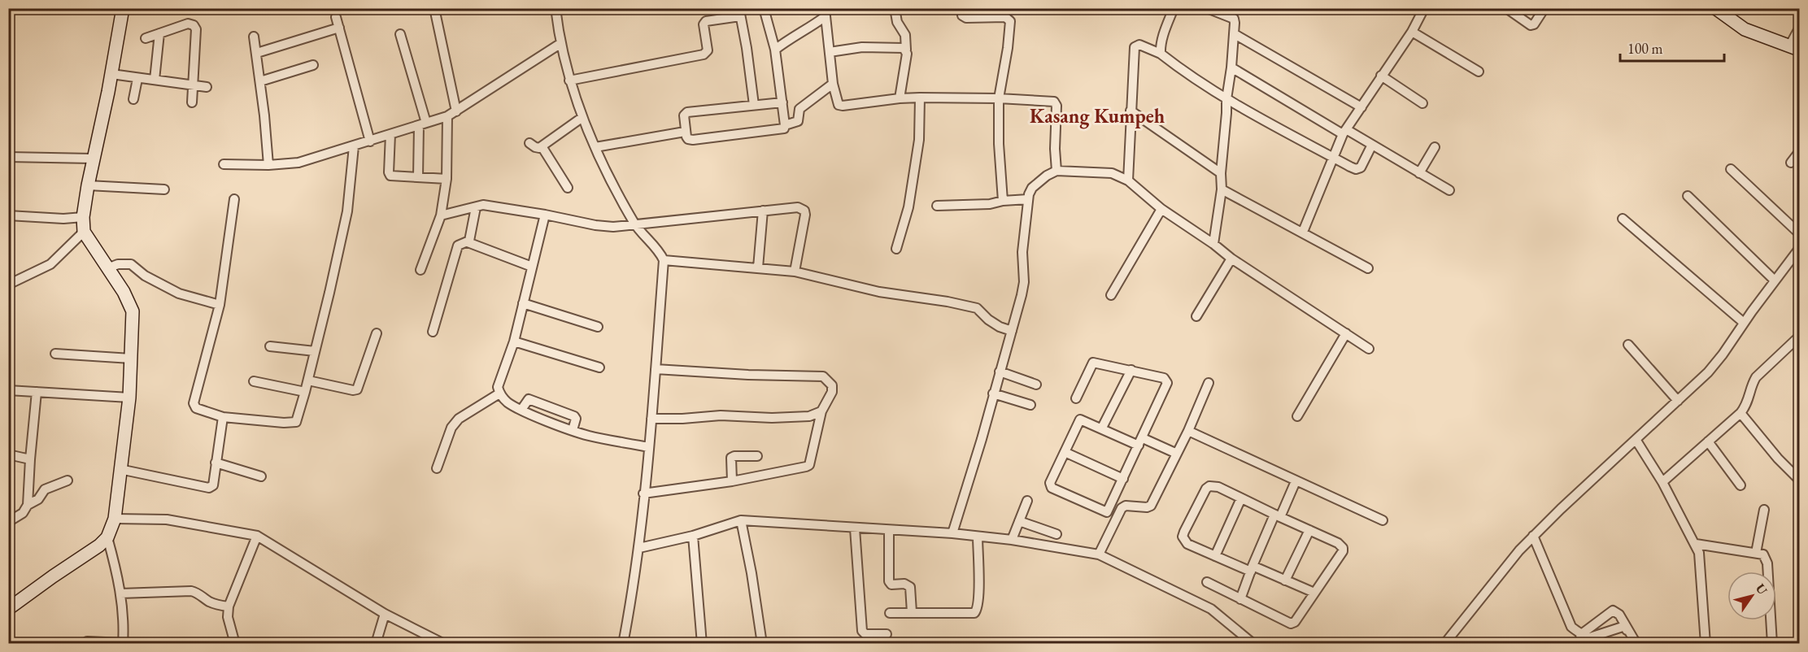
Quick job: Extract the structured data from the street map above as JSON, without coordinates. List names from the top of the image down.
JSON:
{
  "districts": ["Kasang Kumpeh"],
  "scale_bar": "100 m",
  "north": "top right"
}
